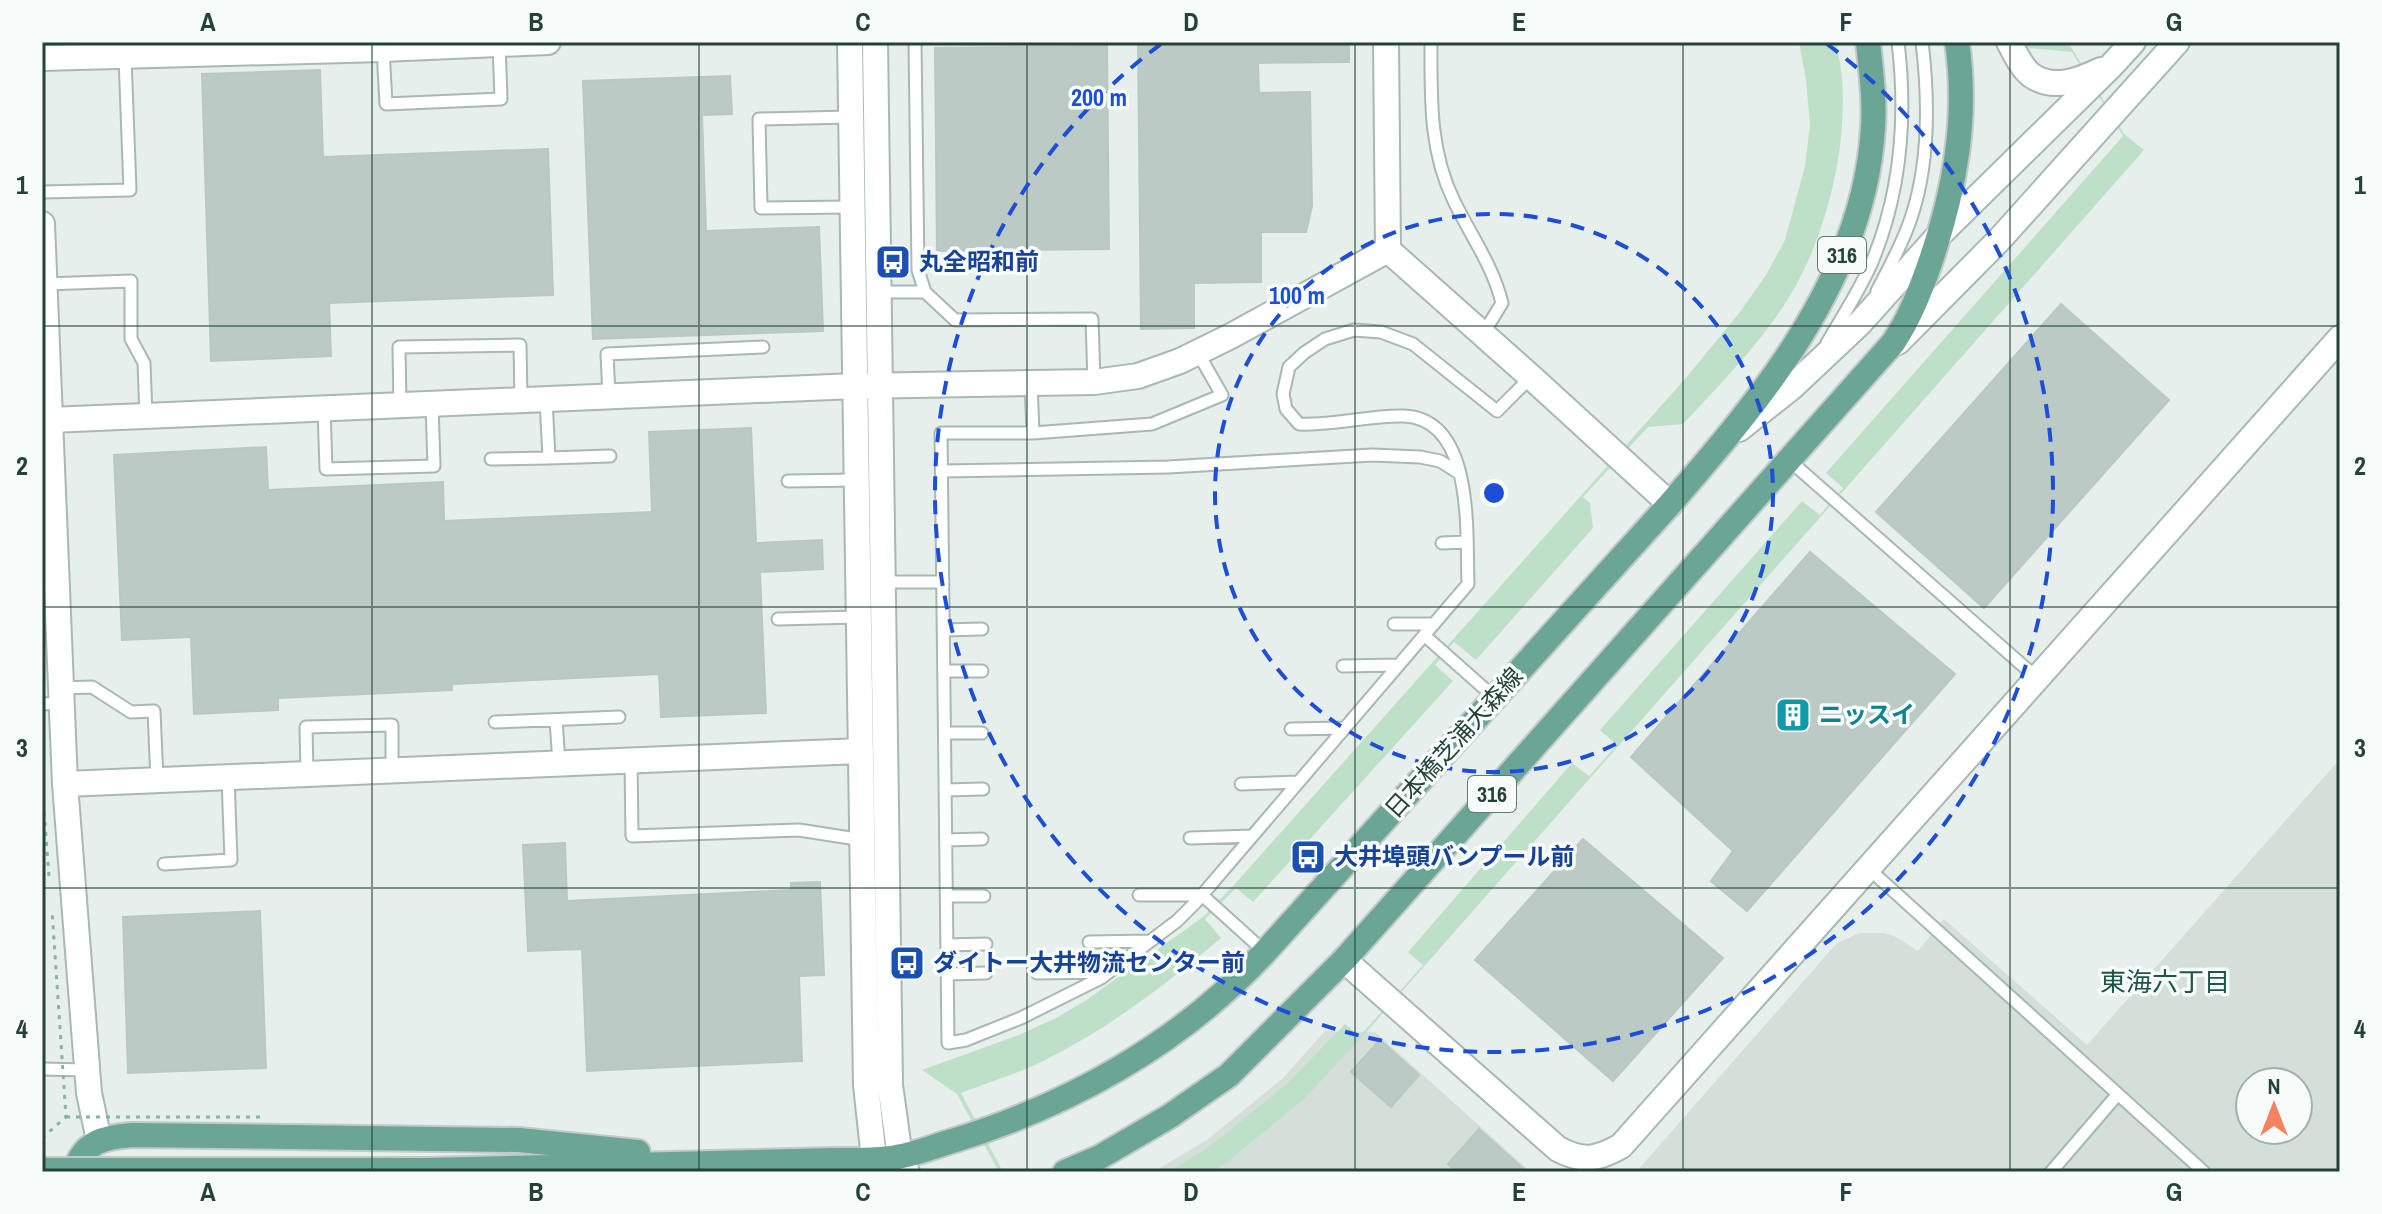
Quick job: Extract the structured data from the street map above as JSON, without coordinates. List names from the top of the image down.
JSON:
{
  "streets": {
    "main road": ["316", "日本橋芝浦大森線"]
  },
  "districts": ["東海六丁目"],
  "places": {
    "bus stop": ["丸全昭和前", "大井埠頭バンプール前", "ダイトー大井物流センター前"],
    "building": ["ニッスイ"]
  },
  "north": "top",
  "grid": {
    "columns": [
      "A",
      "B",
      "C",
      "D",
      "E",
      "F",
      "G"
    ],
    "rows": [
      "1",
      "2",
      "3",
      "4"
    ]
  },
  "rings": ["200 m", "100 m"]
}
